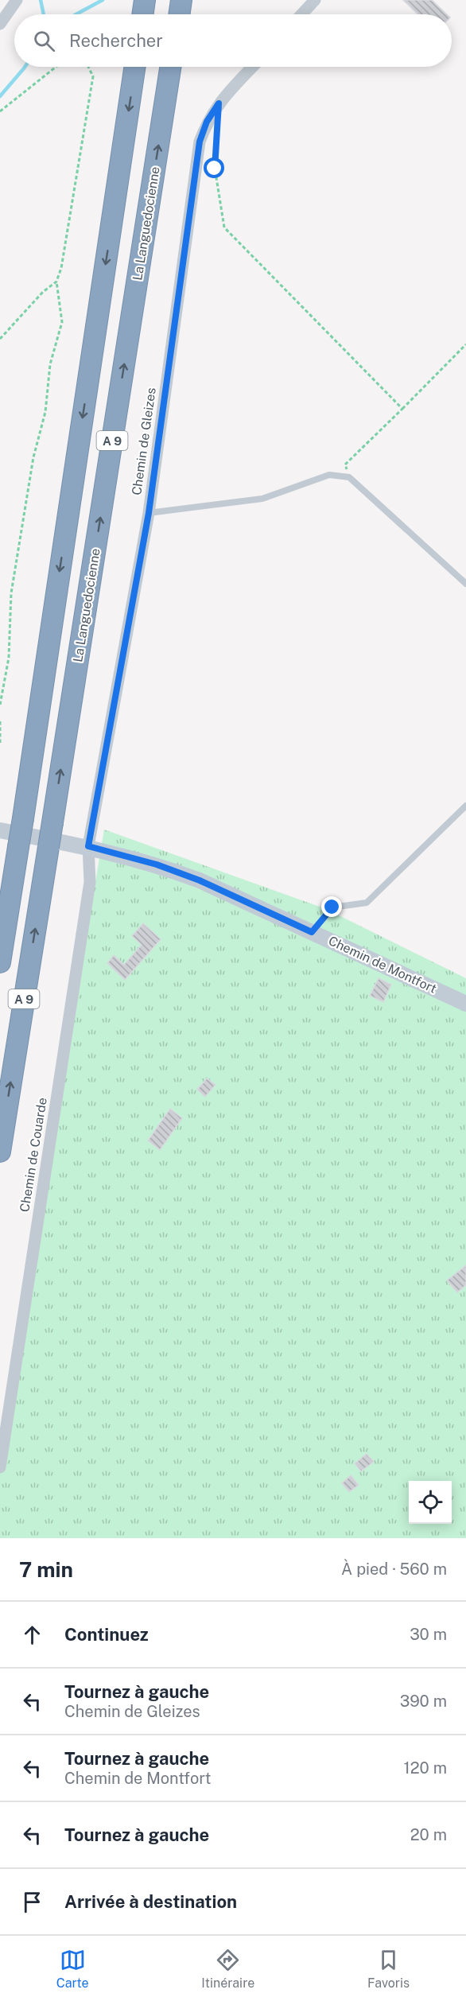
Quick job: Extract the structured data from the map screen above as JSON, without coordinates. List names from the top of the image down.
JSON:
{
  "streets": {
    "highway": ["La Languedocienne", "A 9"],
    "street": ["Chemin de Gleizes", "Chemin de Montfort", "Chemin de Couarde"]
  },
  "crossings": [
    ["Chemin de Gleizes", "Chemin de Montfort"],
    ["Chemin de Gleizes", "Chemin de Couarde"],
    ["Chemin de Montfort", "Chemin de Couarde"]
  ],
  "page": {
    "search": "Rechercher",
    "heading": ["7 min", "À pied · 560 m"],
    "list": [
      ["Continuez", "30 m"],
      ["Tournez à gauche", "Chemin de Gleizes", "390 m"],
      ["Tournez à gauche", "Chemin de Montfort", "120 m"],
      ["Tournez à gauche", "20 m"],
      "Arrivée à destination"
    ],
    "nav": ["Carte", "Itinéraire", "Favoris"]
  }
}
